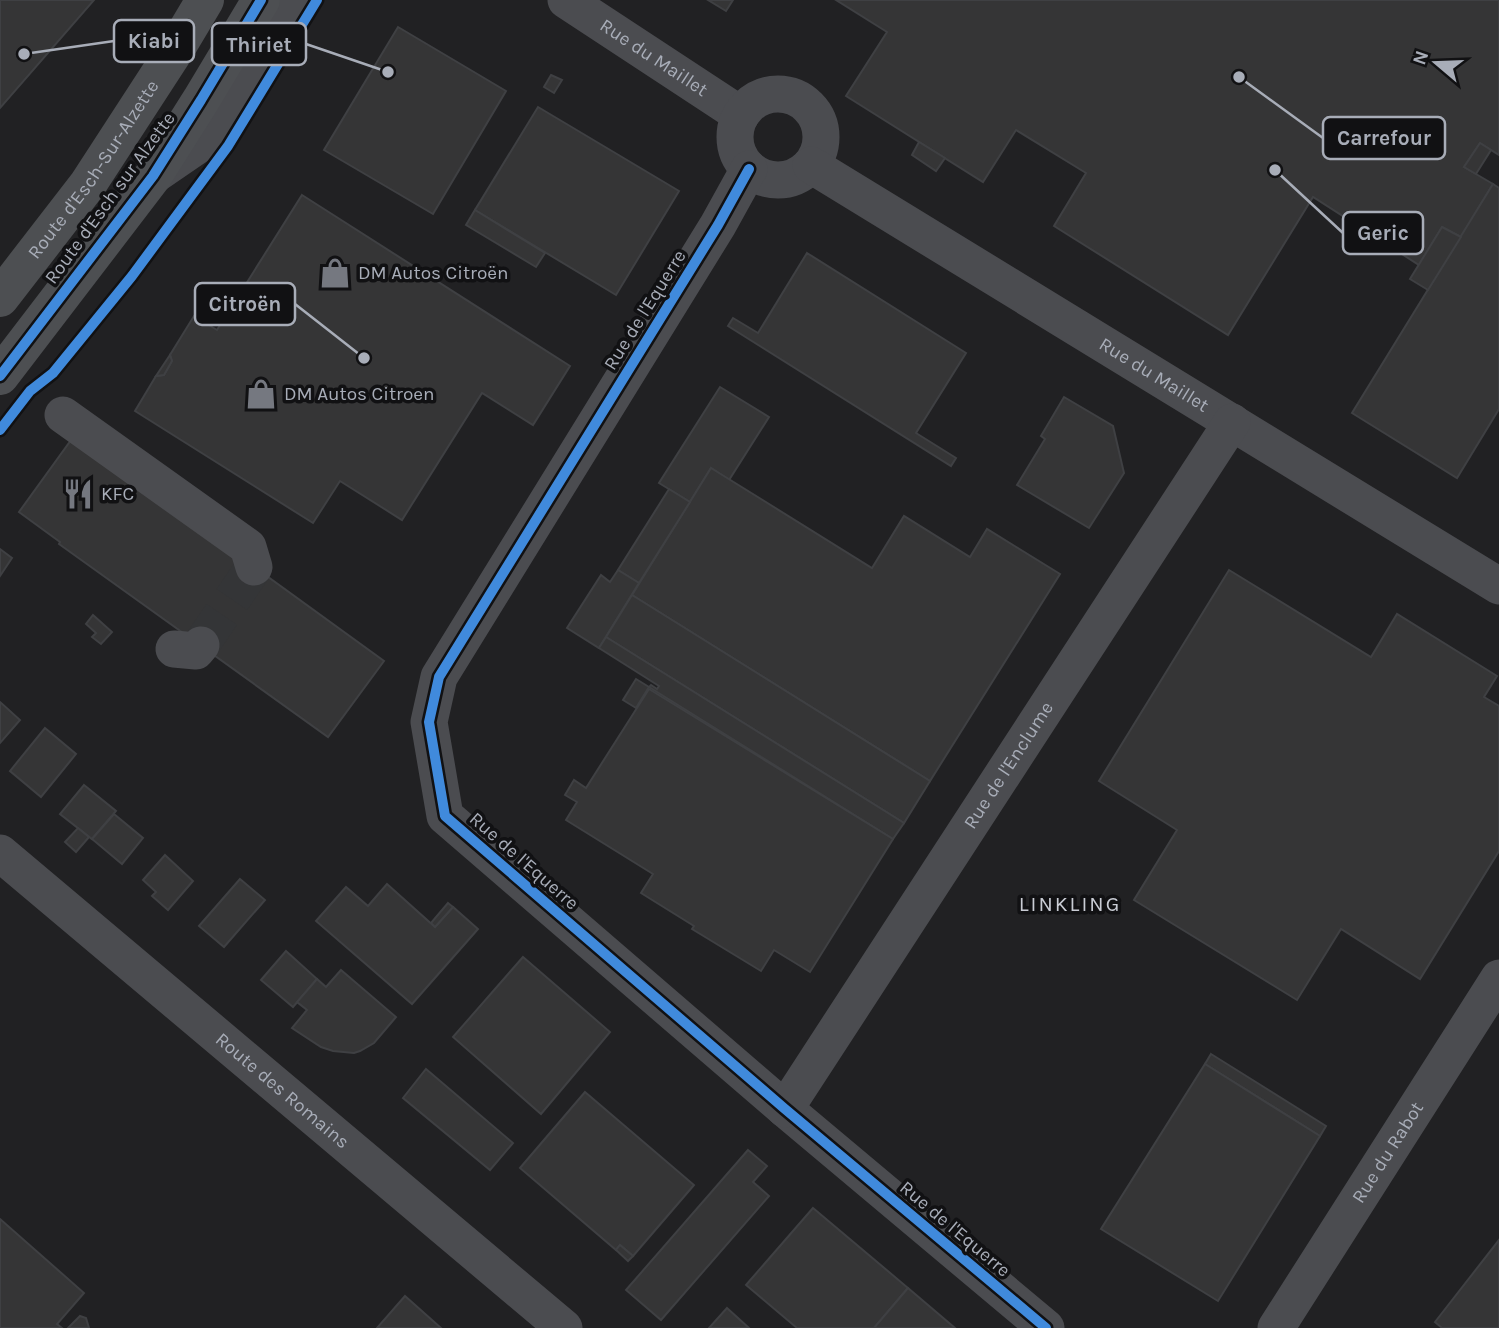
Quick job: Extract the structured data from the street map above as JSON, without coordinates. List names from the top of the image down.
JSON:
{
  "streets": {
    "main road": ["Route d'Esch-Sur-Alzette", "Route d'Esch sur Alzette"],
    "street": [
      "Rue du Maillet",
      "Rue de l'Equerre",
      "Rue de l'Enclume",
      "Route des Romains",
      "Rue du Rabot"
    ]
  },
  "crossings": [
    ["Rue du Maillet", "Rue de l'Equerre"],
    ["Rue du Maillet", "Rue de l'Enclume"],
    ["Rue de l'Equerre", "Rue de l'Enclume"]
  ],
  "districts": ["LINKLING"],
  "places": {
    "other": [
      "Kiabi",
      "Thiriet",
      "Carrefour",
      "Geric",
      "Citroën"
    ],
    "shop": ["DM Autos Citroën", "DM Autos Citroen"],
    "restaurant": ["KFC"]
  },
  "north": "left"
}
